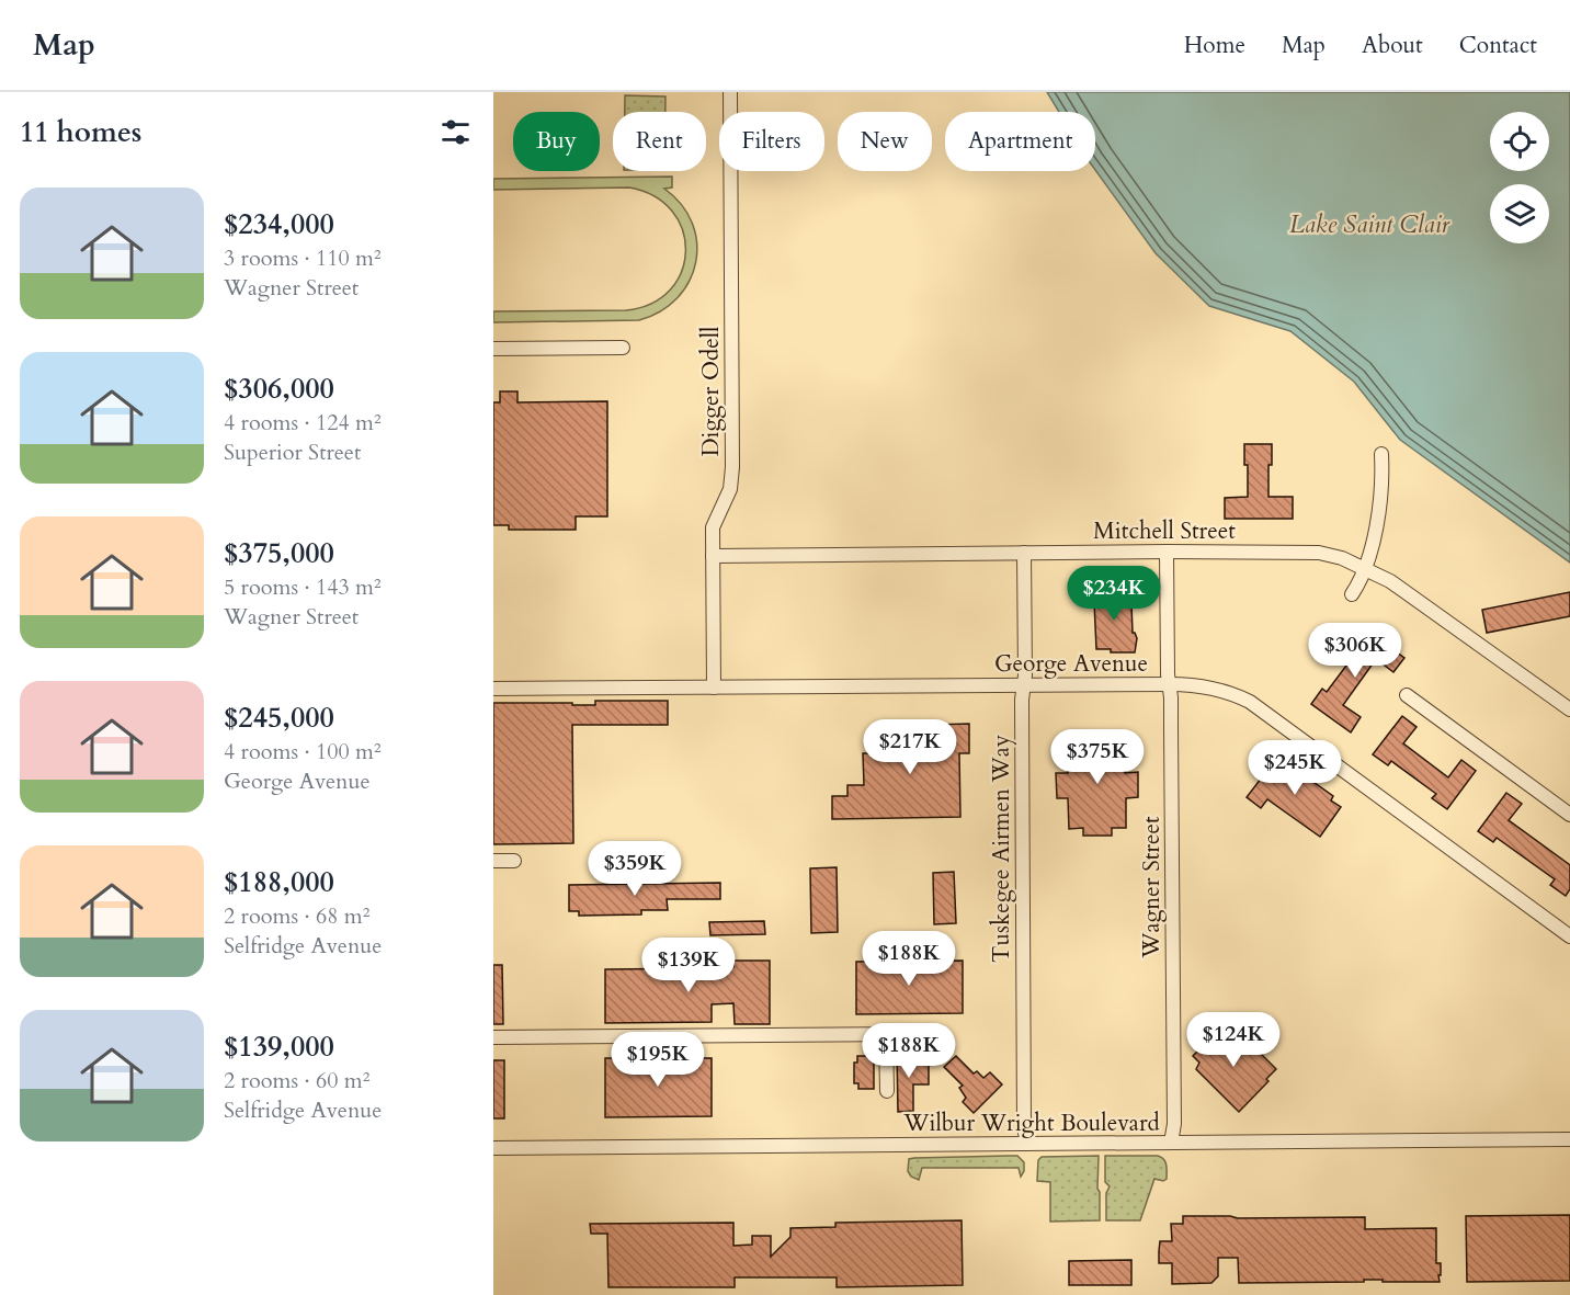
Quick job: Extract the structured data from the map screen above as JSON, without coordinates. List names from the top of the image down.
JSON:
{
  "streets": {
    "street": [
      "Digger Odell",
      "Mitchell Street",
      "George Avenue",
      "Tuskegee Airmen Way",
      "Wagner Street",
      "Wilbur Wright Boulevard"
    ]
  },
  "crossings": [
    ["Digger Odell", "Mitchell Street"],
    ["Digger Odell", "George Avenue"],
    ["Mitchell Street", "Tuskegee Airmen Way"],
    ["Mitchell Street", "Wagner Street"],
    ["George Avenue", "Tuskegee Airmen Way"],
    ["George Avenue", "Wagner Street"],
    ["Tuskegee Airmen Way", "Wilbur Wright Boulevard"],
    ["Wagner Street", "Wilbur Wright Boulevard"]
  ],
  "water": ["Lake Saint Clair"],
  "page": {
    "header": "Map",
    "nav": [
      "Home",
      "Map",
      "About",
      "Contact"
    ],
    "heading": "11 homes",
    "chip": [
      "Buy",
      "Rent",
      "Filters",
      "New",
      "Apartment"
    ],
    "list": [
      {
        "name": "$234,000",
        "note": "3 rooms · 110 m² · Wagner Street"
      },
      {
        "name": "$306,000",
        "note": "4 rooms · 124 m² · Superior Street"
      },
      {
        "name": "$375,000",
        "note": "5 rooms · 143 m² · Wagner Street"
      },
      {
        "name": "$245,000",
        "note": "4 rooms · 100 m² · George Avenue"
      },
      {
        "name": "$188,000",
        "note": "2 rooms · 68 m² · Selfridge Avenue"
      },
      {
        "name": "$139,000",
        "note": "2 rooms · 60 m² · Selfridge Avenue"
      }
    ],
    "price": [
      "$234K",
      "$306K",
      "$217K",
      "$375K",
      "$245K",
      "$359K",
      "$188K",
      "$139K",
      "$124K",
      "$188K",
      "$195K"
    ]
  }
}
